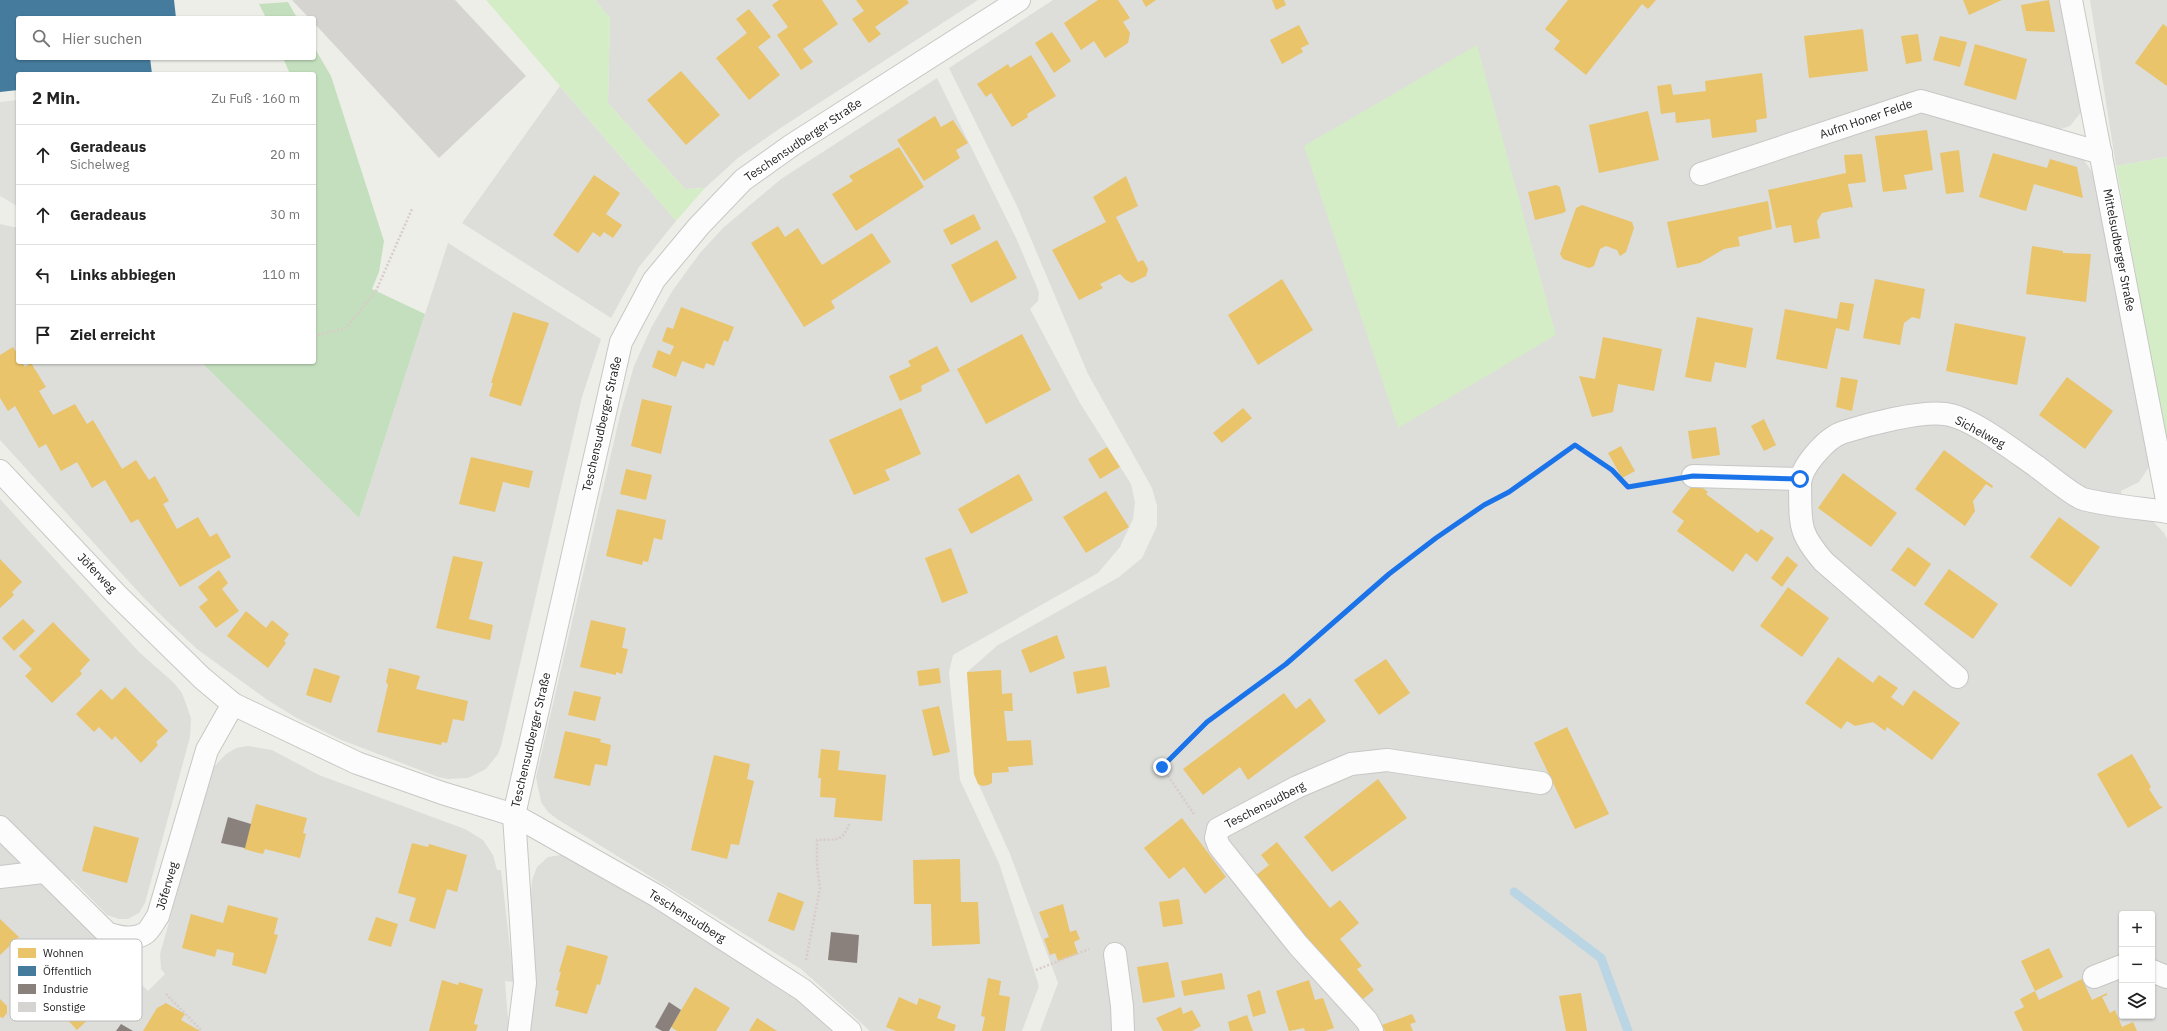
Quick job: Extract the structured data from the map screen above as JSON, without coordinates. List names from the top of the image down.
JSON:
{
  "streets": {
    "street": [
      "Aufm Honer Felde",
      "Teschensudberger Straße",
      "Mittelsudberger Straße",
      "Sichelweg",
      "Jöferweg",
      "Teschensudberg"
    ]
  },
  "crossings": [
    ["Aufm Honer Felde", "Mittelsudberger Straße"],
    ["Teschensudberger Straße", "Jöferweg"],
    ["Teschensudberger Straße", "Teschensudberg"],
    ["Jöferweg", "Teschensudberg"]
  ],
  "legend": [
    "Wohnen",
    "Öffentlich",
    "Industrie",
    "Sonstige"
  ],
  "page": {
    "search": "Hier suchen",
    "heading": ["2 Min.", "Zu Fuß · 160 m"],
    "list": [
      ["Geradeaus", "Sichelweg", "20 m"],
      ["Geradeaus", "30 m"],
      ["Links abbiegen", "110 m"],
      "Ziel erreicht"
    ],
    "map_buttons": ["+", "−"]
  }
}
